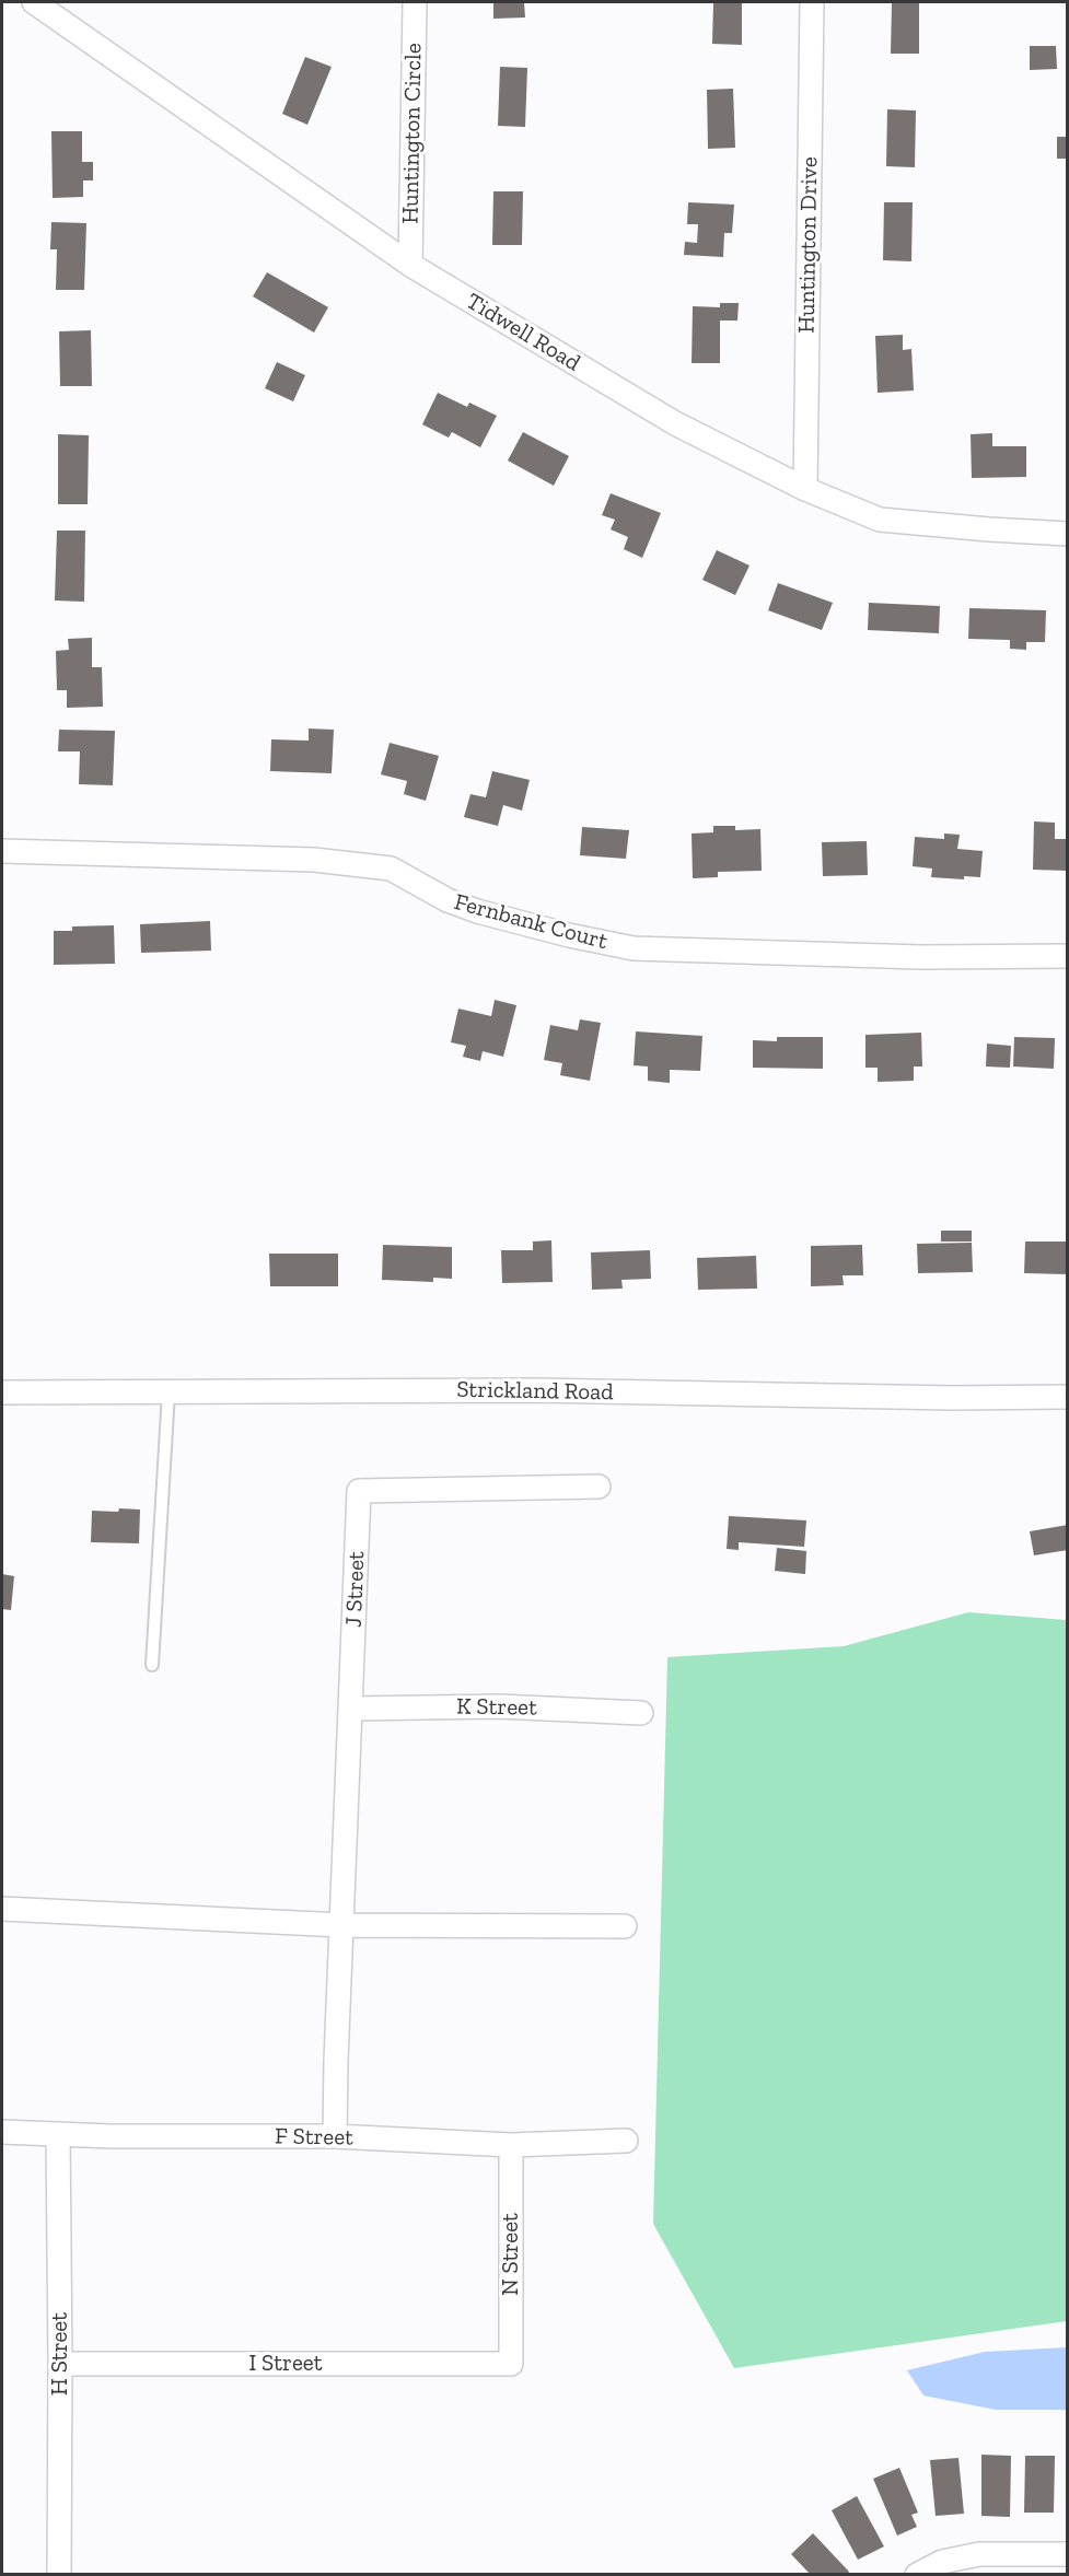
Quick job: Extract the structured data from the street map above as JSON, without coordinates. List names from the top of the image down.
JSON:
{
  "streets": {
    "street": [
      "Huntington Circle",
      "Huntington Drive",
      "Tidwell Road",
      "Fernbank Court",
      "Strickland Road",
      "J Street",
      "K Street",
      "F Street",
      "N Street",
      "H Street",
      "I Street"
    ]
  },
  "crossings": [
    ["Huntington Circle", "Tidwell Road"],
    ["Huntington Drive", "Tidwell Road"],
    ["J Street", "K Street"],
    ["F Street", "N Street"],
    ["F Street", "H Street"],
    ["N Street", "I Street"],
    ["H Street", "I Street"]
  ]
}
